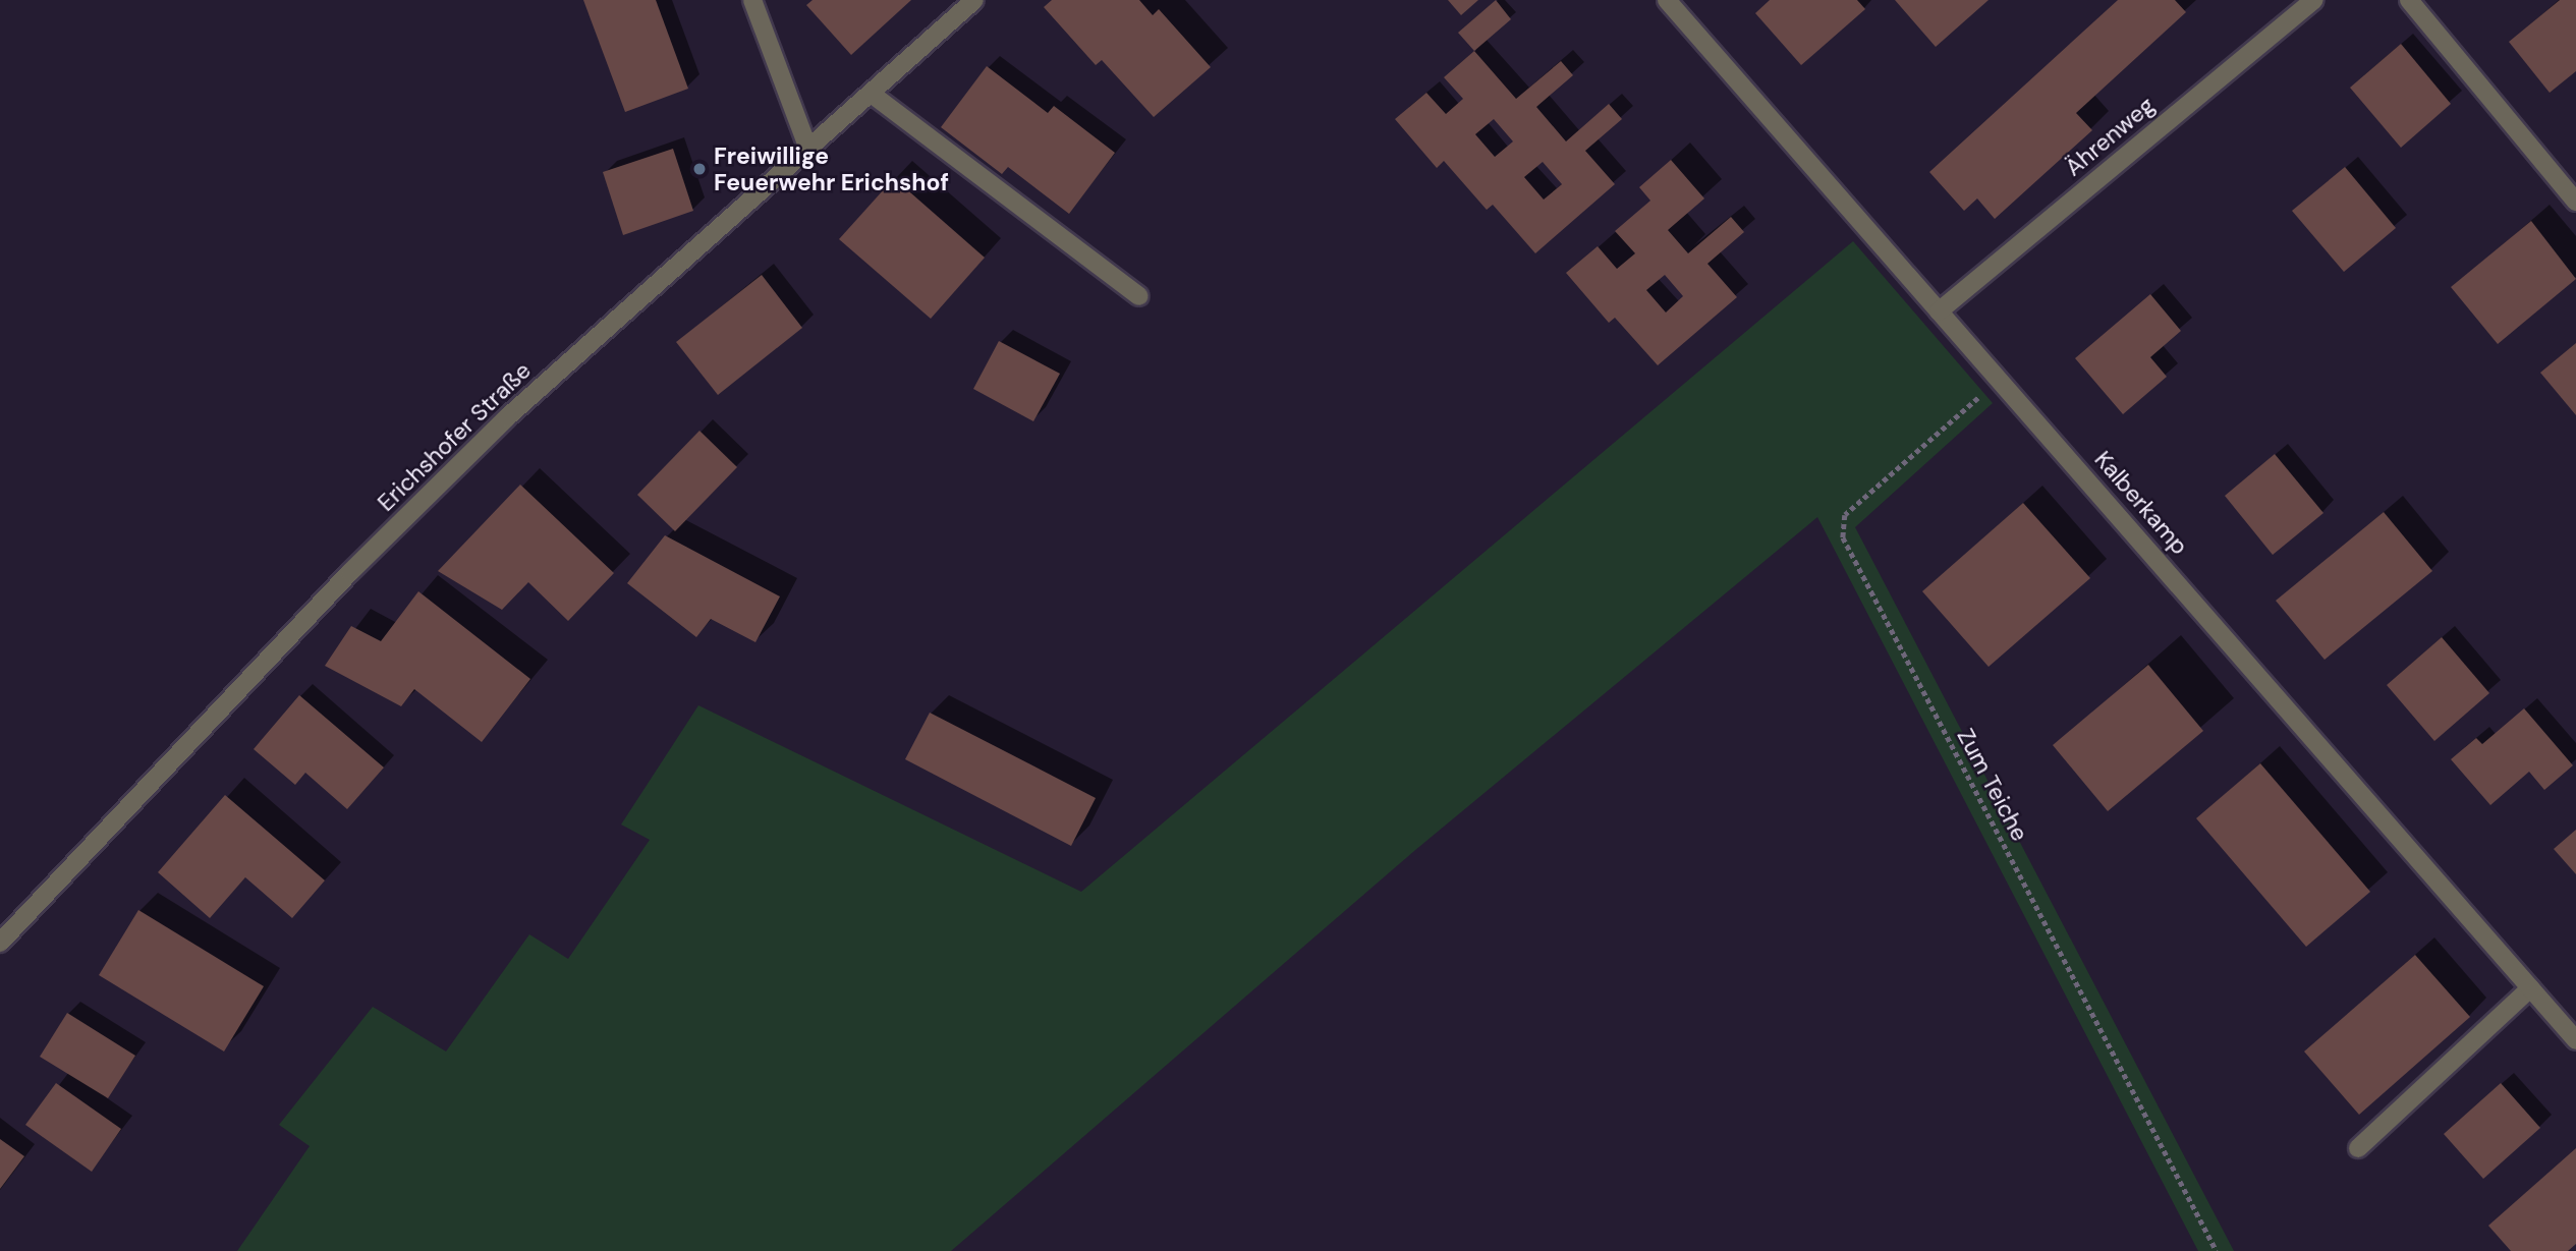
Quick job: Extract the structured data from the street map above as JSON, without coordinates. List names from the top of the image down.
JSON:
{
  "streets": {
    "street": ["Ährenweg", "Erichshofer Straße", "Kalberkamp"],
    "path": ["Zum Teiche"]
  },
  "crossings": [
    ["Ährenweg", "Kalberkamp"],
    ["Kalberkamp", "Zum Teiche"]
  ],
  "places": ["Freiwillige Feuerwehr Erichshof"]
}
